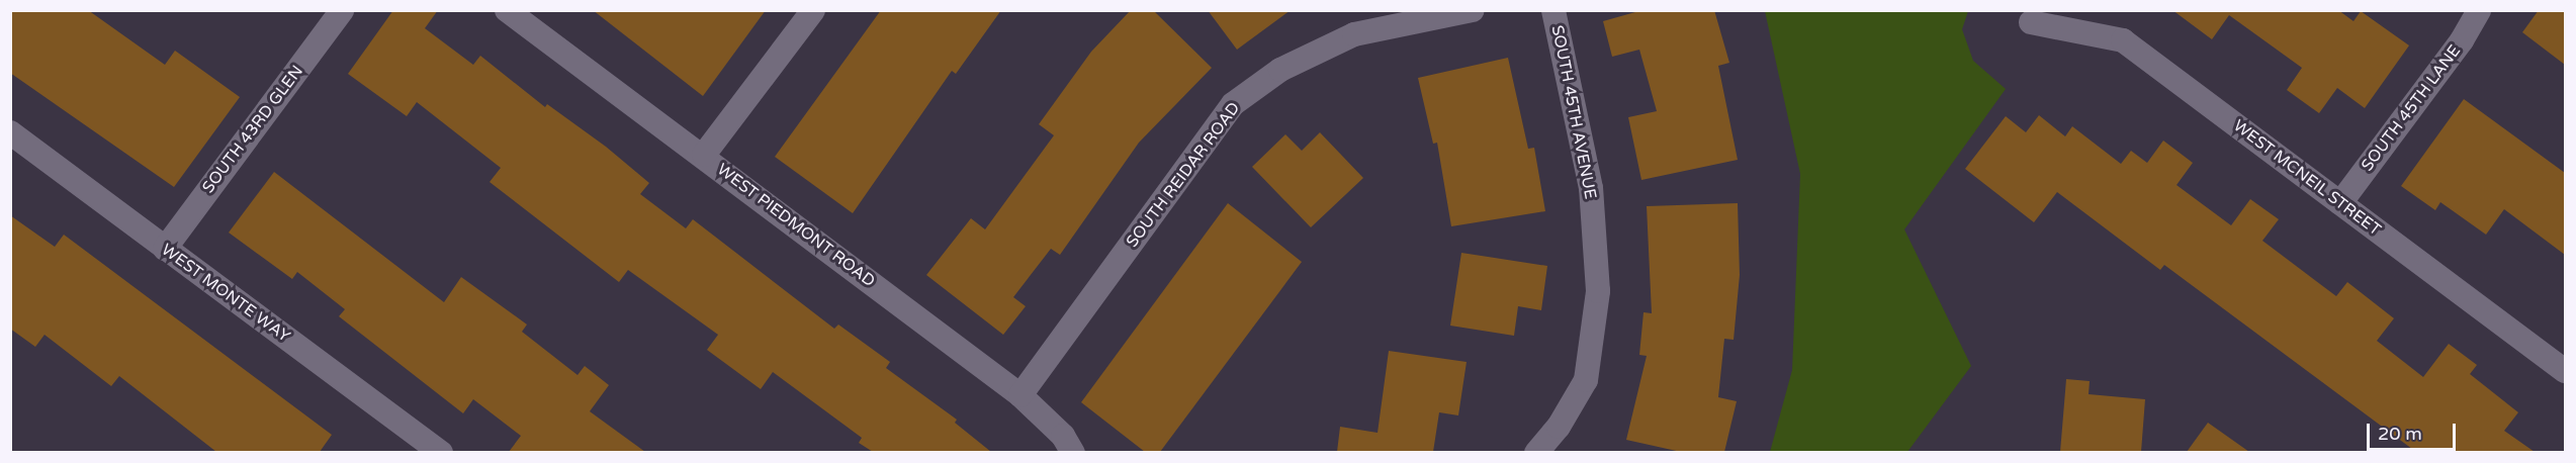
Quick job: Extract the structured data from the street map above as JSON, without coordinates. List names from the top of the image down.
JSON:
{
  "streets": {
    "street": [
      "SOUTH 45TH LANE",
      "SOUTH 45TH AVENUE",
      "SOUTH 43RD GLEN",
      "SOUTH REIDAR ROAD",
      "WEST MCNEIL STREET",
      "WEST PIEDMONT ROAD",
      "WEST MONTE WAY"
    ]
  },
  "crossings": [
    ["SOUTH 45TH LANE", "WEST MCNEIL STREET"],
    ["SOUTH 43RD GLEN", "WEST MONTE WAY"],
    ["SOUTH REIDAR ROAD", "WEST PIEDMONT ROAD"]
  ],
  "scale_bar": "20 m"
}
